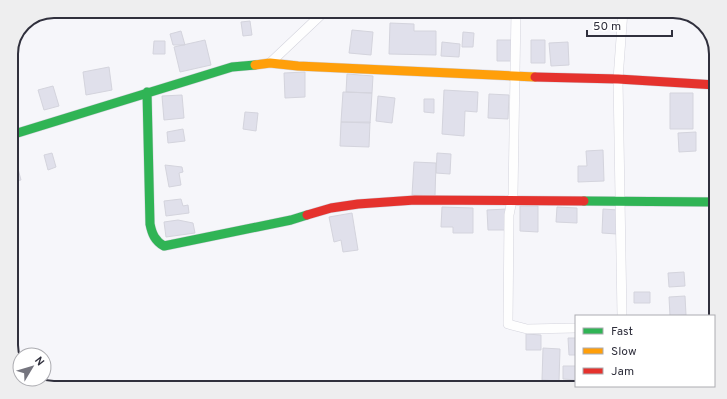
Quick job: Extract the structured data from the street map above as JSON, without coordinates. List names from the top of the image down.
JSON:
{
  "legend": ["Fast", "Slow", "Jam"],
  "scale_bar": "50 m",
  "north": "top right"
}
